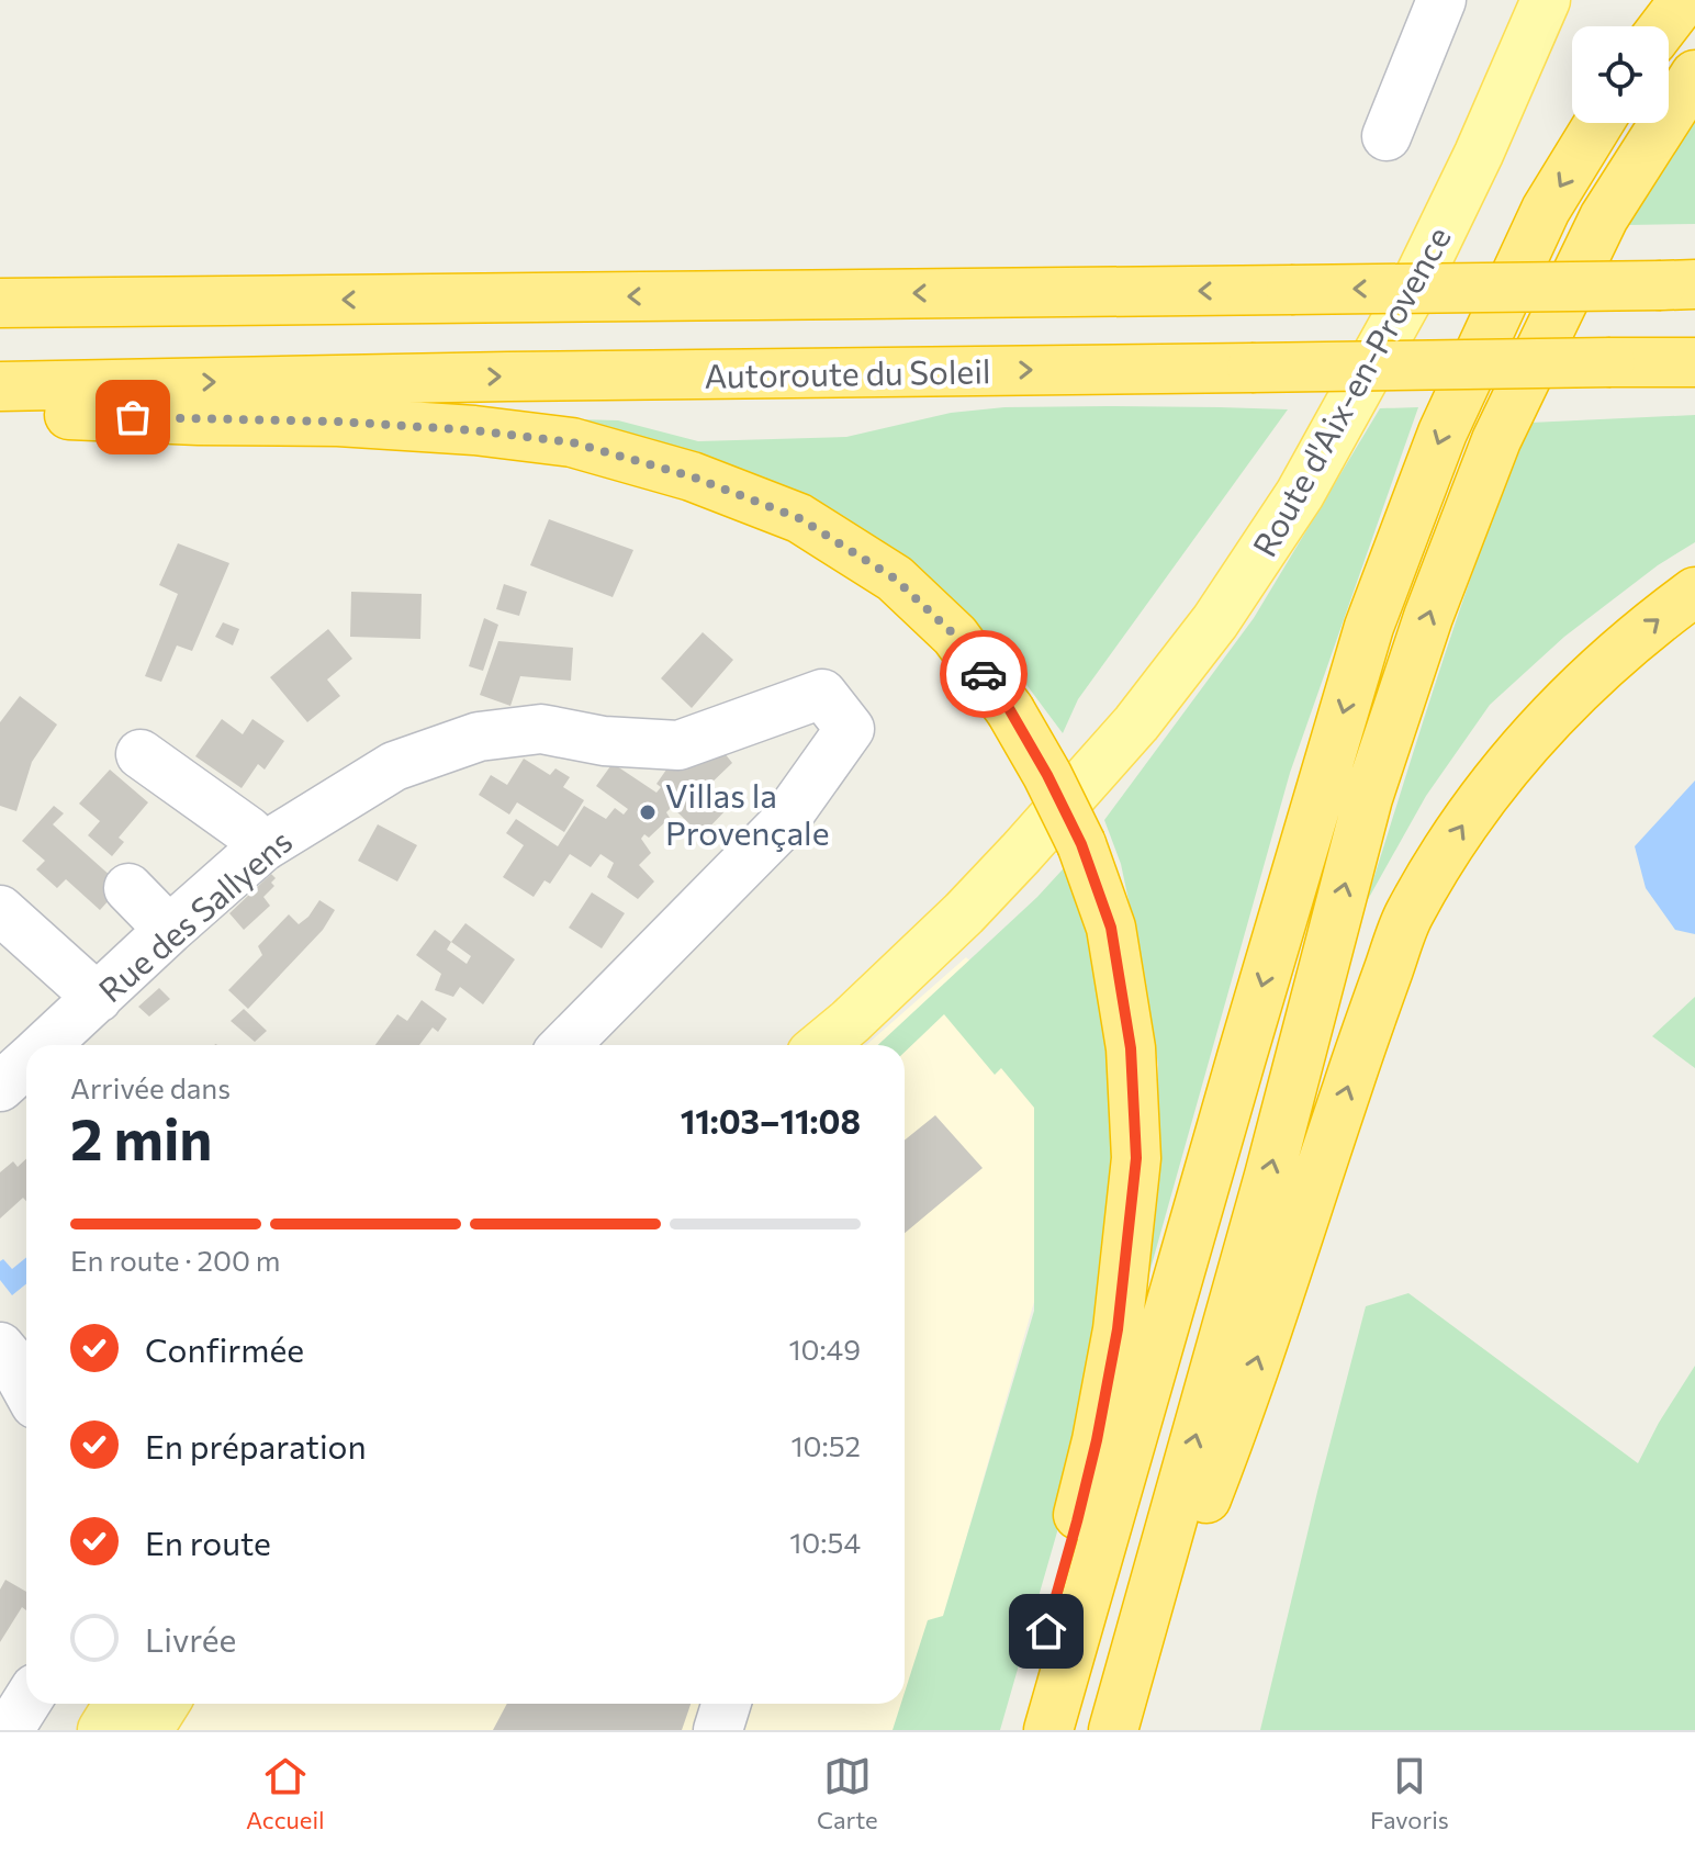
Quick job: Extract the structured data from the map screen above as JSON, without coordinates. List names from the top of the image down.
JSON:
{
  "streets": {
    "highway": ["Autoroute du Soleil"],
    "main road": ["Route d'Aix-en-Provence"],
    "street": ["Rue des Sallyens"]
  },
  "places": ["Villas la Provençale"],
  "page": {
    "heading": ["2 min", "Arrivée dans", "11:03–11:08"],
    "bar": "En route · 200 m",
    "list": [
      ["Confirmée", "10:49"],
      ["En préparation", "10:52"],
      ["En route", "10:54"],
      "Livrée"
    ],
    "tabs": ["Accueil", "Carte", "Favoris"]
  }
}
